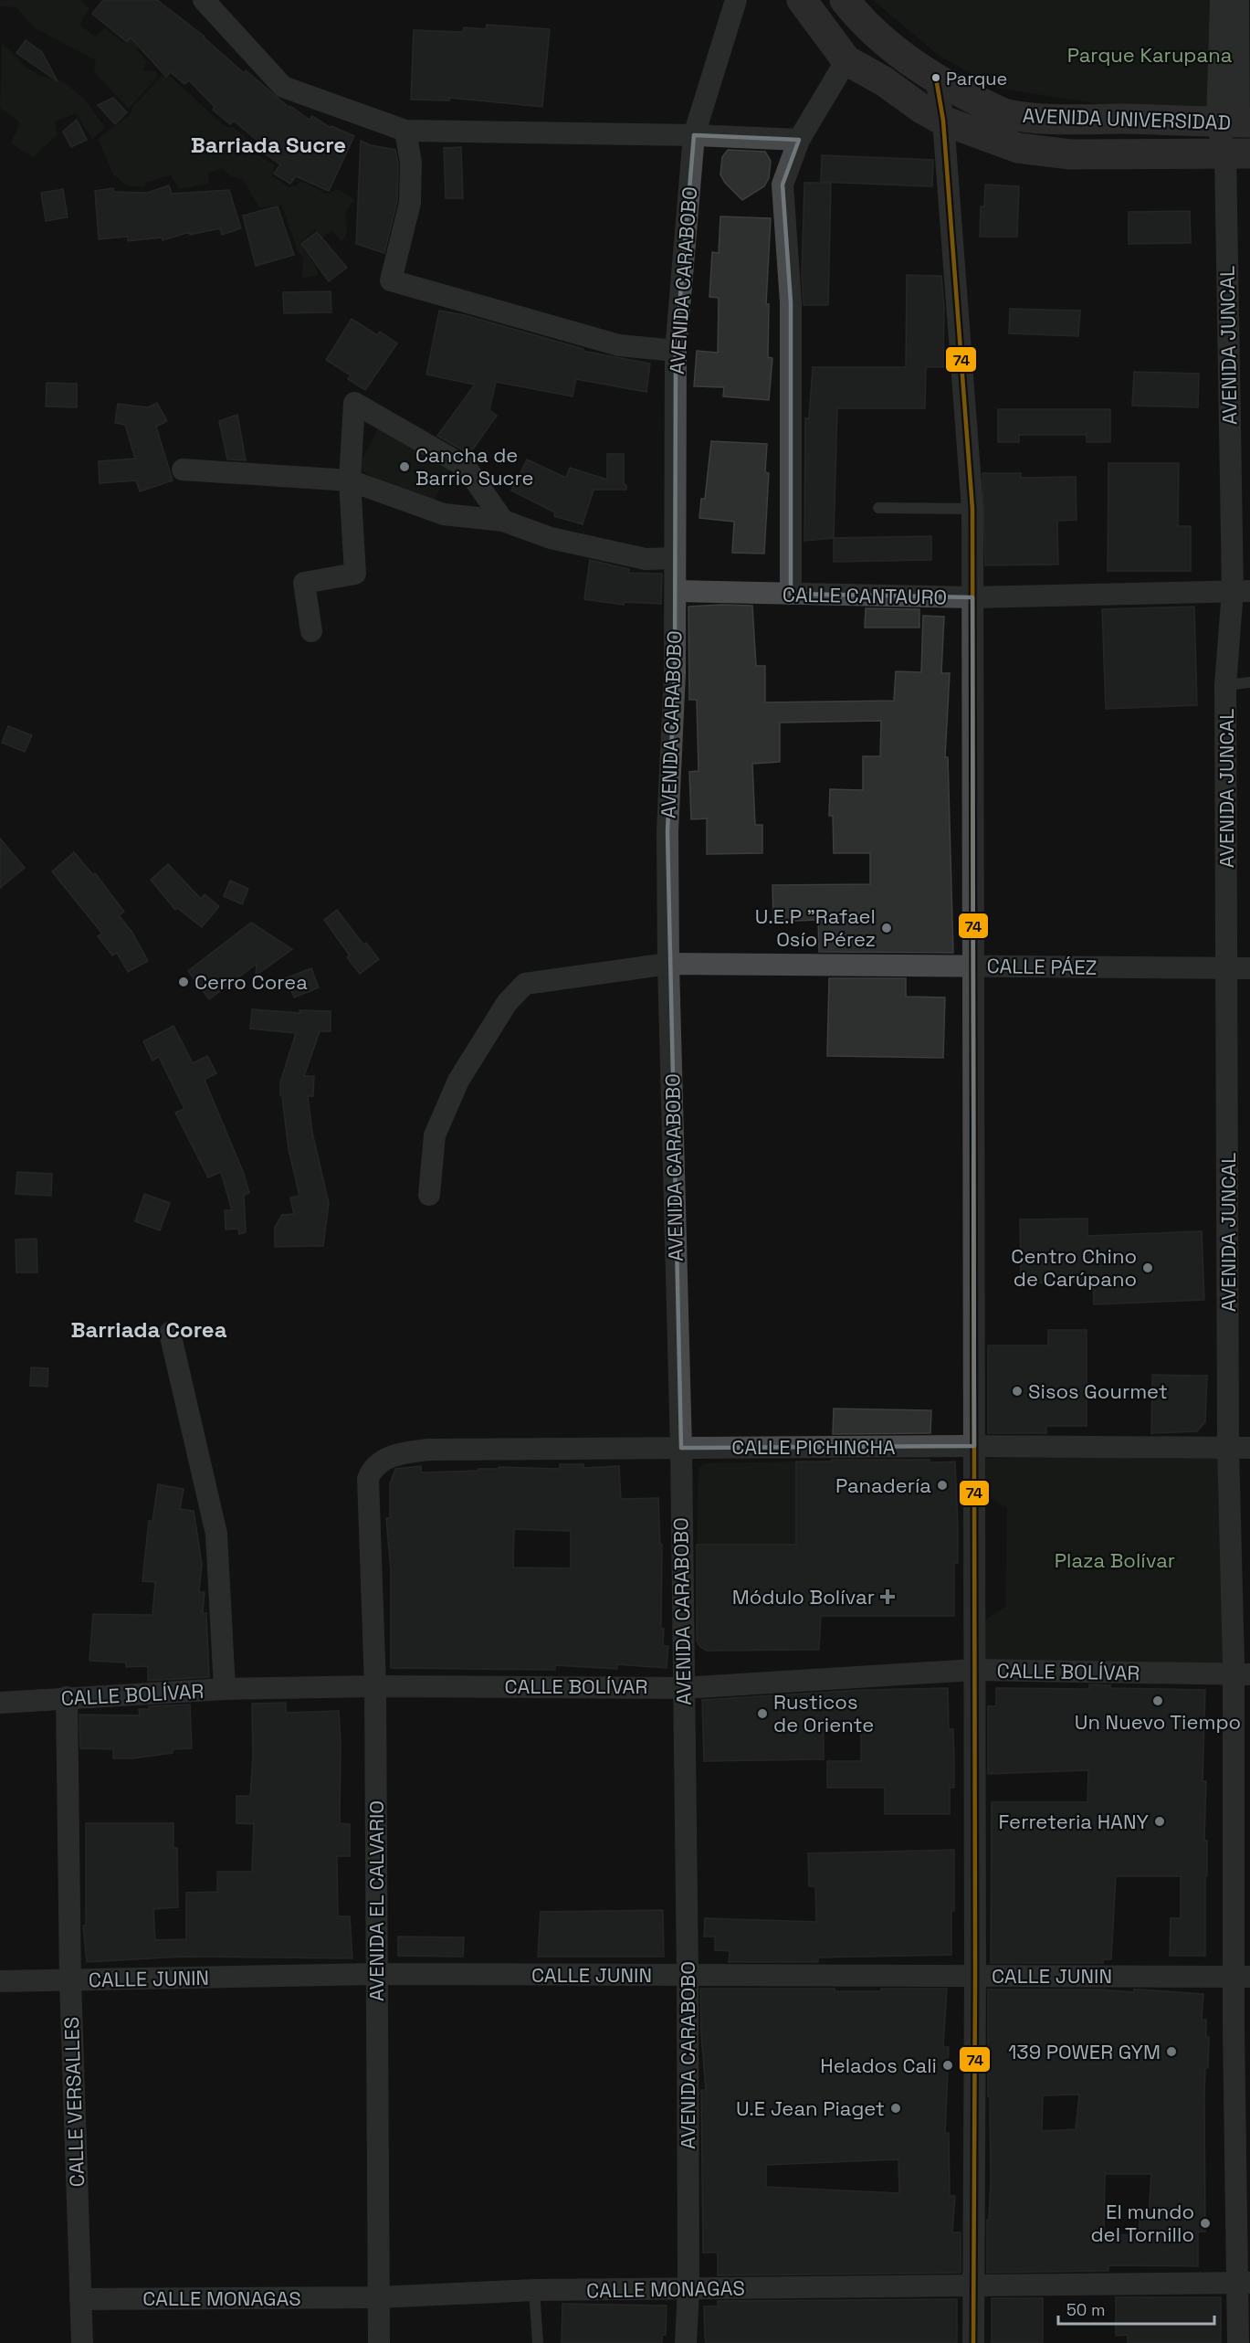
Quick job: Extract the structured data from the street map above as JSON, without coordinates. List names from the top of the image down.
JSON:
{
  "streets": {
    "highway": ["AVENIDA UNIVERSIDAD"],
    "street": [
      "AVENIDA CARABOBO",
      "AVENIDA JUNCAL",
      "CALLE CANTAURO",
      "CALLE PÁEZ",
      "CALLE PICHINCHA",
      "CALLE BOLÍVAR",
      "AVENIDA EL CALVARIO",
      "CALLE JUNIN",
      "CALLE VERSALLES",
      "CALLE MONAGAS"
    ]
  },
  "crossings": [
    ["AVENIDA UNIVERSIDAD", "AVENIDA JUNCAL"],
    ["AVENIDA CARABOBO", "CALLE CANTAURO"],
    ["AVENIDA CARABOBO", "CALLE PÁEZ"],
    ["AVENIDA CARABOBO", "CALLE PICHINCHA"],
    ["AVENIDA CARABOBO", "CALLE BOLÍVAR"],
    ["AVENIDA CARABOBO", "CALLE JUNIN"],
    ["AVENIDA CARABOBO", "CALLE MONAGAS"],
    ["AVENIDA JUNCAL", "CALLE CANTAURO"],
    ["AVENIDA JUNCAL", "CALLE PÁEZ"],
    ["AVENIDA JUNCAL", "CALLE PICHINCHA"],
    ["AVENIDA JUNCAL", "CALLE BOLÍVAR"],
    ["AVENIDA JUNCAL", "CALLE JUNIN"],
    ["AVENIDA JUNCAL", "CALLE MONAGAS"],
    ["CALLE PICHINCHA", "AVENIDA EL CALVARIO"],
    ["CALLE BOLÍVAR", "AVENIDA EL CALVARIO"],
    ["CALLE BOLÍVAR", "CALLE VERSALLES"],
    ["AVENIDA EL CALVARIO", "CALLE JUNIN"],
    ["AVENIDA EL CALVARIO", "CALLE MONAGAS"],
    ["CALLE JUNIN", "CALLE VERSALLES"],
    ["CALLE VERSALLES", "CALLE MONAGAS"]
  ],
  "districts": ["Barriada Sucre", "Barriada Corea"],
  "parks": ["Parque Karupana", "Plaza Bolívar"],
  "places": {
    "other": [
      "Parque",
      "Cancha de Barrio Sucre",
      "U.E.P \"Rafael Osío Pérez",
      "Cerro Corea",
      "Centro Chino de Carúpano",
      "Sisos Gourmet",
      "Panadería",
      "Un Nuevo Tiempo",
      "Rusticos de Oriente",
      "Ferreteria HANY",
      "139 POWER GYM",
      "Helados Cali",
      "U.E Jean Piaget",
      "El mundo del Tornillo"
    ],
    "health": ["Módulo Bolívar"]
  },
  "lines": ["transit line 74"],
  "scale_bar": "50 m"
}
